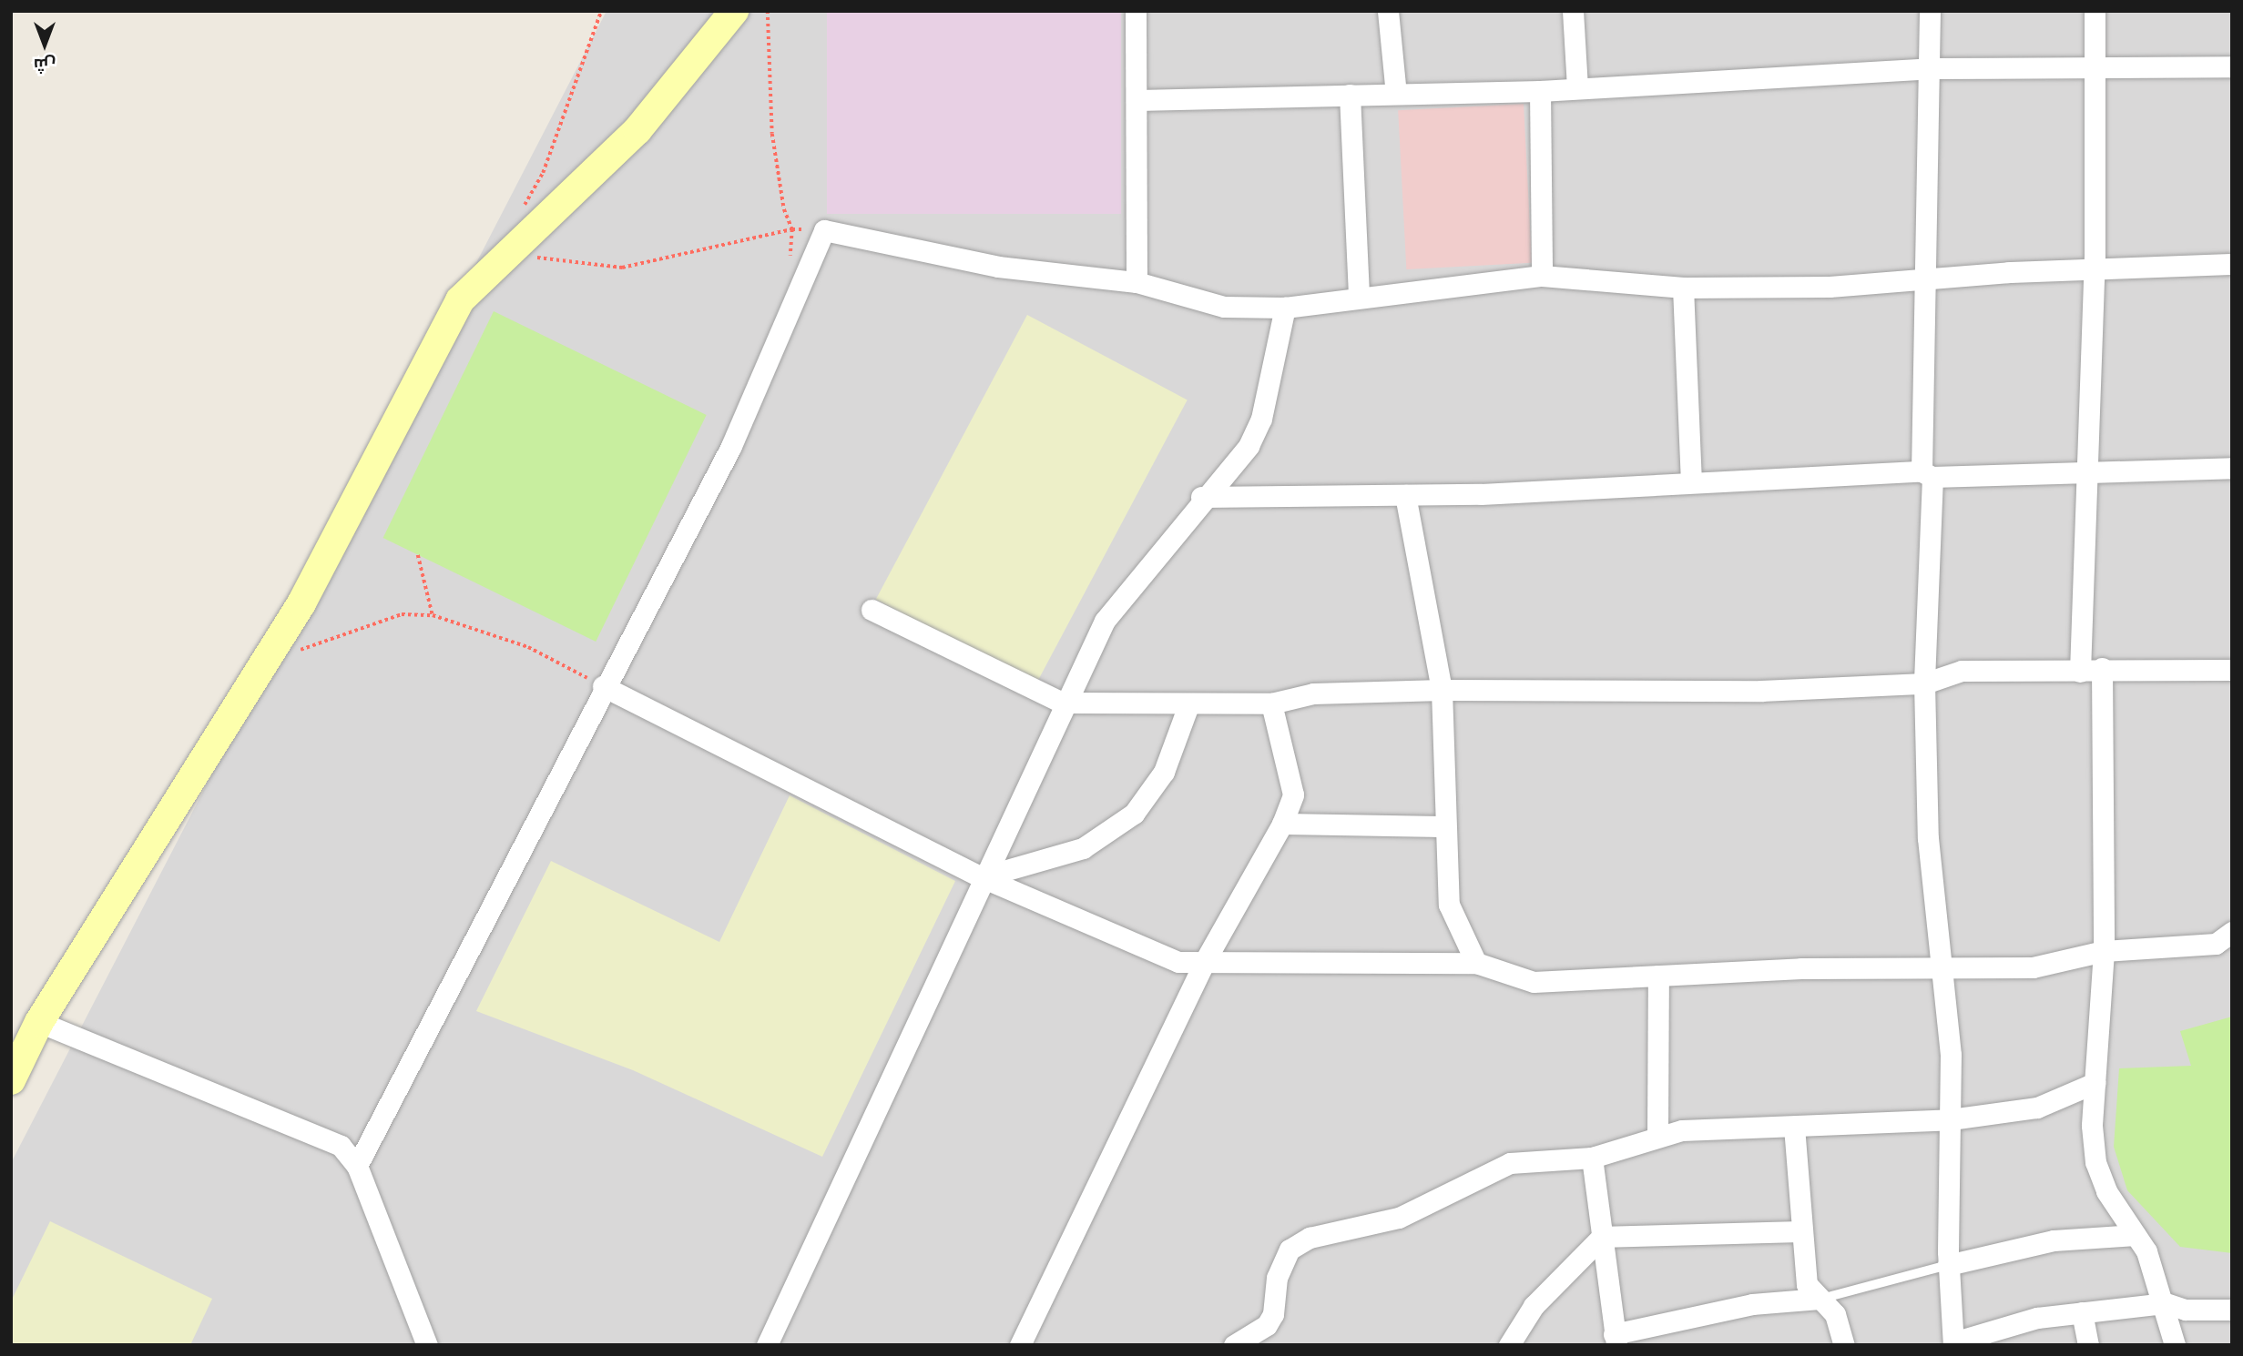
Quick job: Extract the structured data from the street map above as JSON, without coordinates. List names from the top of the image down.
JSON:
{
  "north": "bottom"
}
